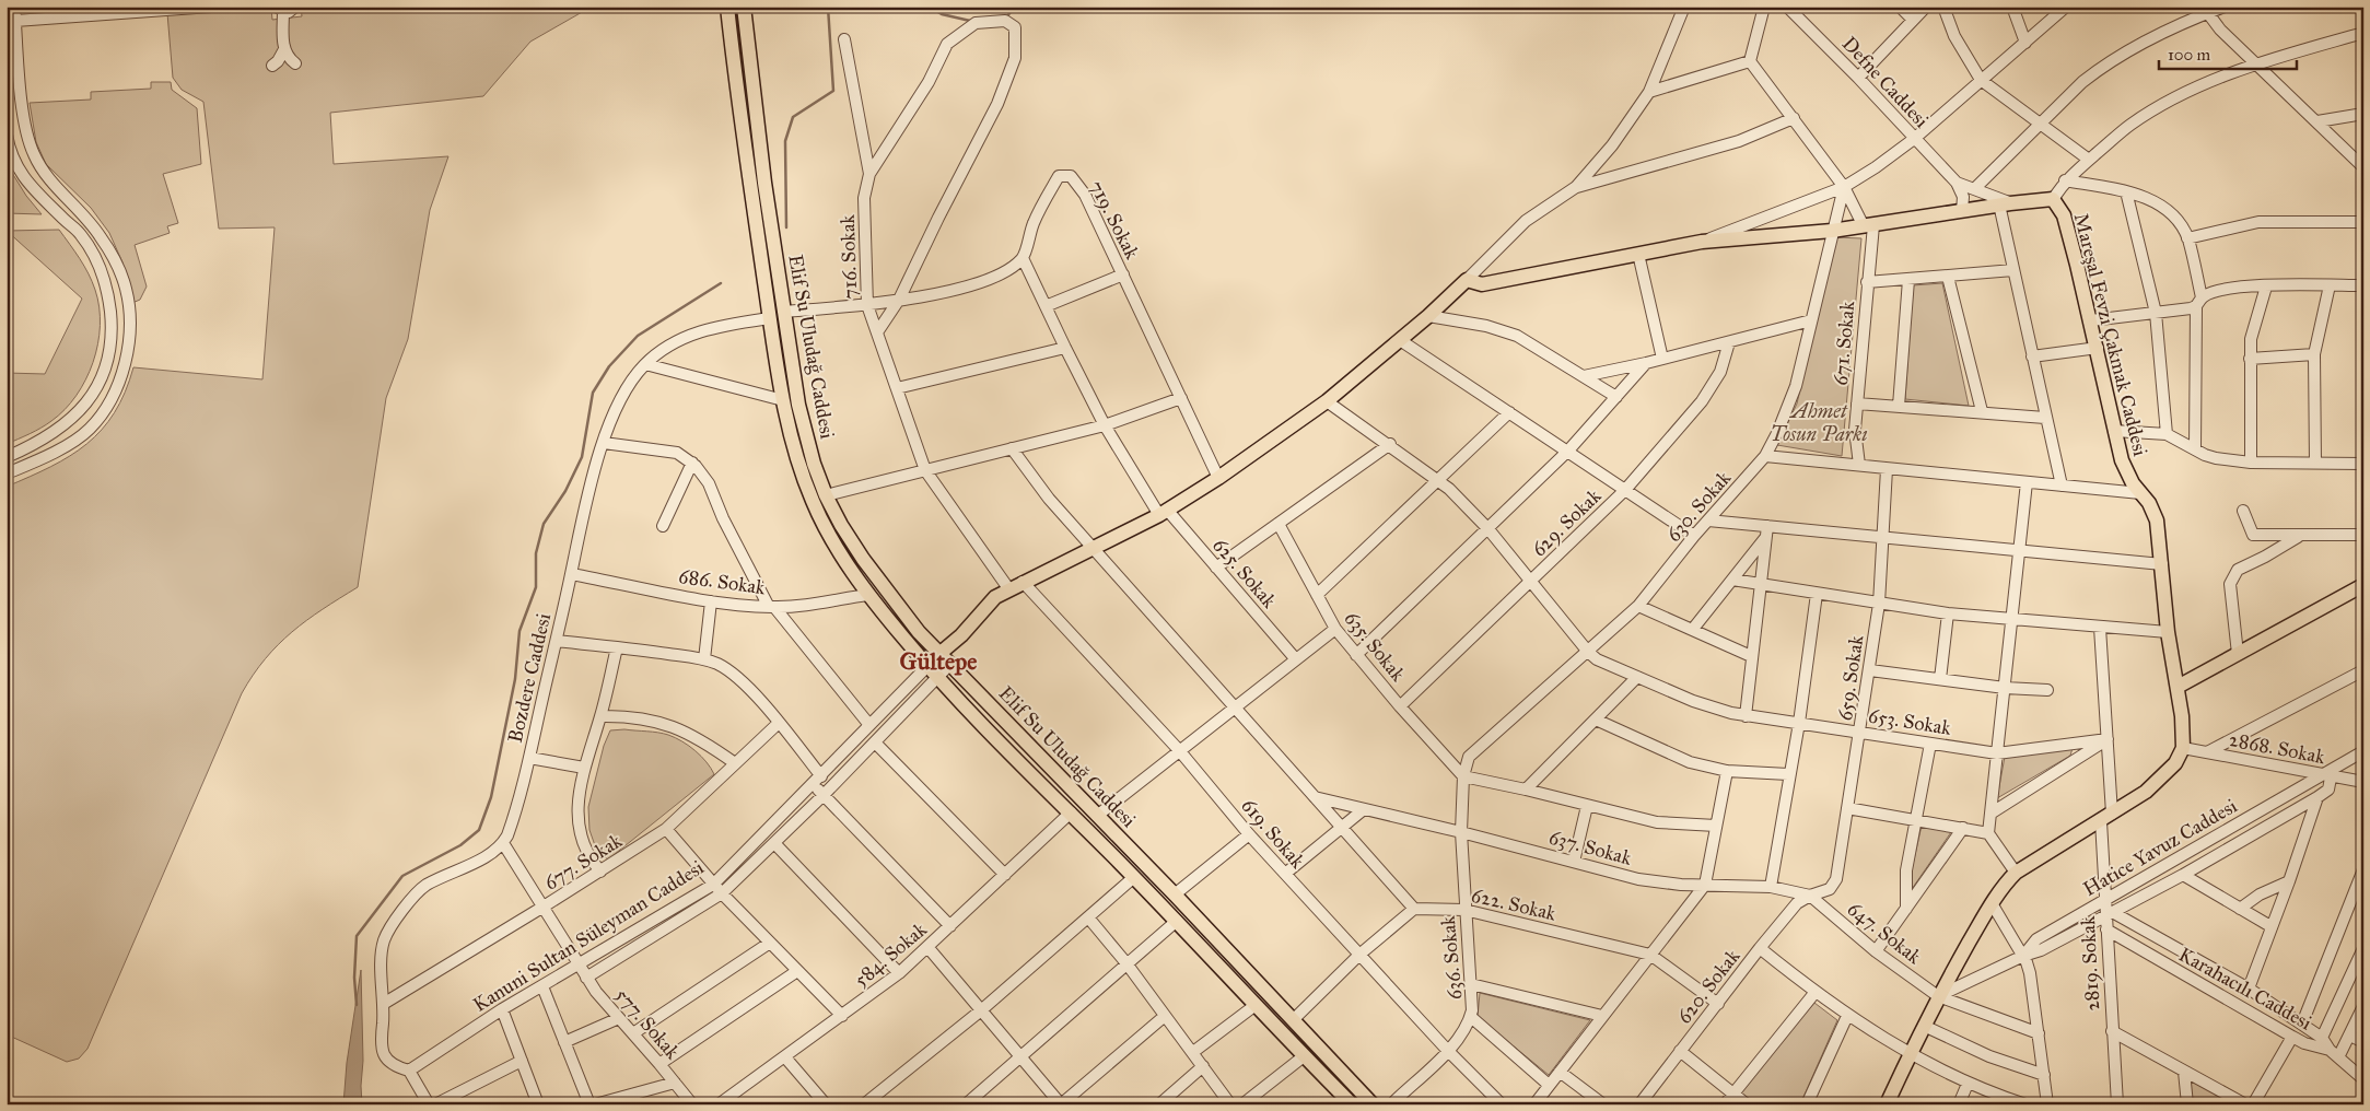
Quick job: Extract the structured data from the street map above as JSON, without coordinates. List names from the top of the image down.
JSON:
{
  "streets": {
    "main road": ["Mareşal Fevzi Çakmak Caddesi", "Elif Su Uludağ Caddesi", "Kanuni Sultan Süleyman Caddesi"],
    "street": [
      "Defne Caddesi",
      "719. Sokak",
      "716. Sokak",
      "671. Sokak",
      "630. Sokak",
      "629. Sokak",
      "625. Sokak",
      "686. Sokak",
      "635. Sokak",
      "Bozdere Caddesi",
      "659. Sokak",
      "653. Sokak",
      "2868. Sokak",
      "619. Sokak",
      "637. Sokak",
      "Hatice Yavuz Caddesi",
      "677. Sokak",
      "622. Sokak",
      "647. Sokak",
      "584. Sokak",
      "636. Sokak",
      "2819. Sokak",
      "620. Sokak",
      "Karahacılı Caddesi",
      "577. Sokak"
    ]
  },
  "crossings": [
    ["719. Sokak", "625. Sokak"],
    ["Mareşal Fevzi Çakmak Caddesi", "671. Sokak"],
    ["Mareşal Fevzi Çakmak Caddesi", "630. Sokak"],
    ["Mareşal Fevzi Çakmak Caddesi", "2868. Sokak"],
    ["Elif Su Uludağ Caddesi", "686. Sokak"],
    ["Elif Su Uludağ Caddesi", "Bozdere Caddesi"],
    ["Elif Su Uludağ Caddesi", "Kanuni Sultan Süleyman Caddesi"],
    ["Elif Su Uludağ Caddesi", "584. Sokak"],
    ["630. Sokak", "635. Sokak"],
    ["630. Sokak", "653. Sokak"],
    ["630. Sokak", "636. Sokak"],
    ["629. Sokak", "635. Sokak"],
    ["629. Sokak", "653. Sokak"],
    ["686. Sokak", "Bozdere Caddesi"],
    ["635. Sokak", "636. Sokak"],
    ["Bozdere Caddesi", "577. Sokak"],
    ["659. Sokak", "653. Sokak"],
    ["659. Sokak", "637. Sokak"],
    ["659. Sokak", "647. Sokak"],
    ["659. Sokak", "620. Sokak"],
    ["653. Sokak", "2819. Sokak"],
    ["2868. Sokak", "Hatice Yavuz Caddesi"],
    ["619. Sokak", "636. Sokak"],
    ["637. Sokak", "647. Sokak"],
    ["637. Sokak", "636. Sokak"],
    ["637. Sokak", "620. Sokak"],
    ["Hatice Yavuz Caddesi", "2819. Sokak"],
    ["677. Sokak", "577. Sokak"],
    ["622. Sokak", "636. Sokak"],
    ["622. Sokak", "620. Sokak"],
    ["647. Sokak", "620. Sokak"],
    ["Kanuni Sultan Süleyman Caddesi", "577. Sokak"],
    ["2819. Sokak", "Karahacılı Caddesi"]
  ],
  "districts": ["Gültepe"],
  "parks": ["Ahmet Tosun Parkı"],
  "scale_bar": "100 m"
}
